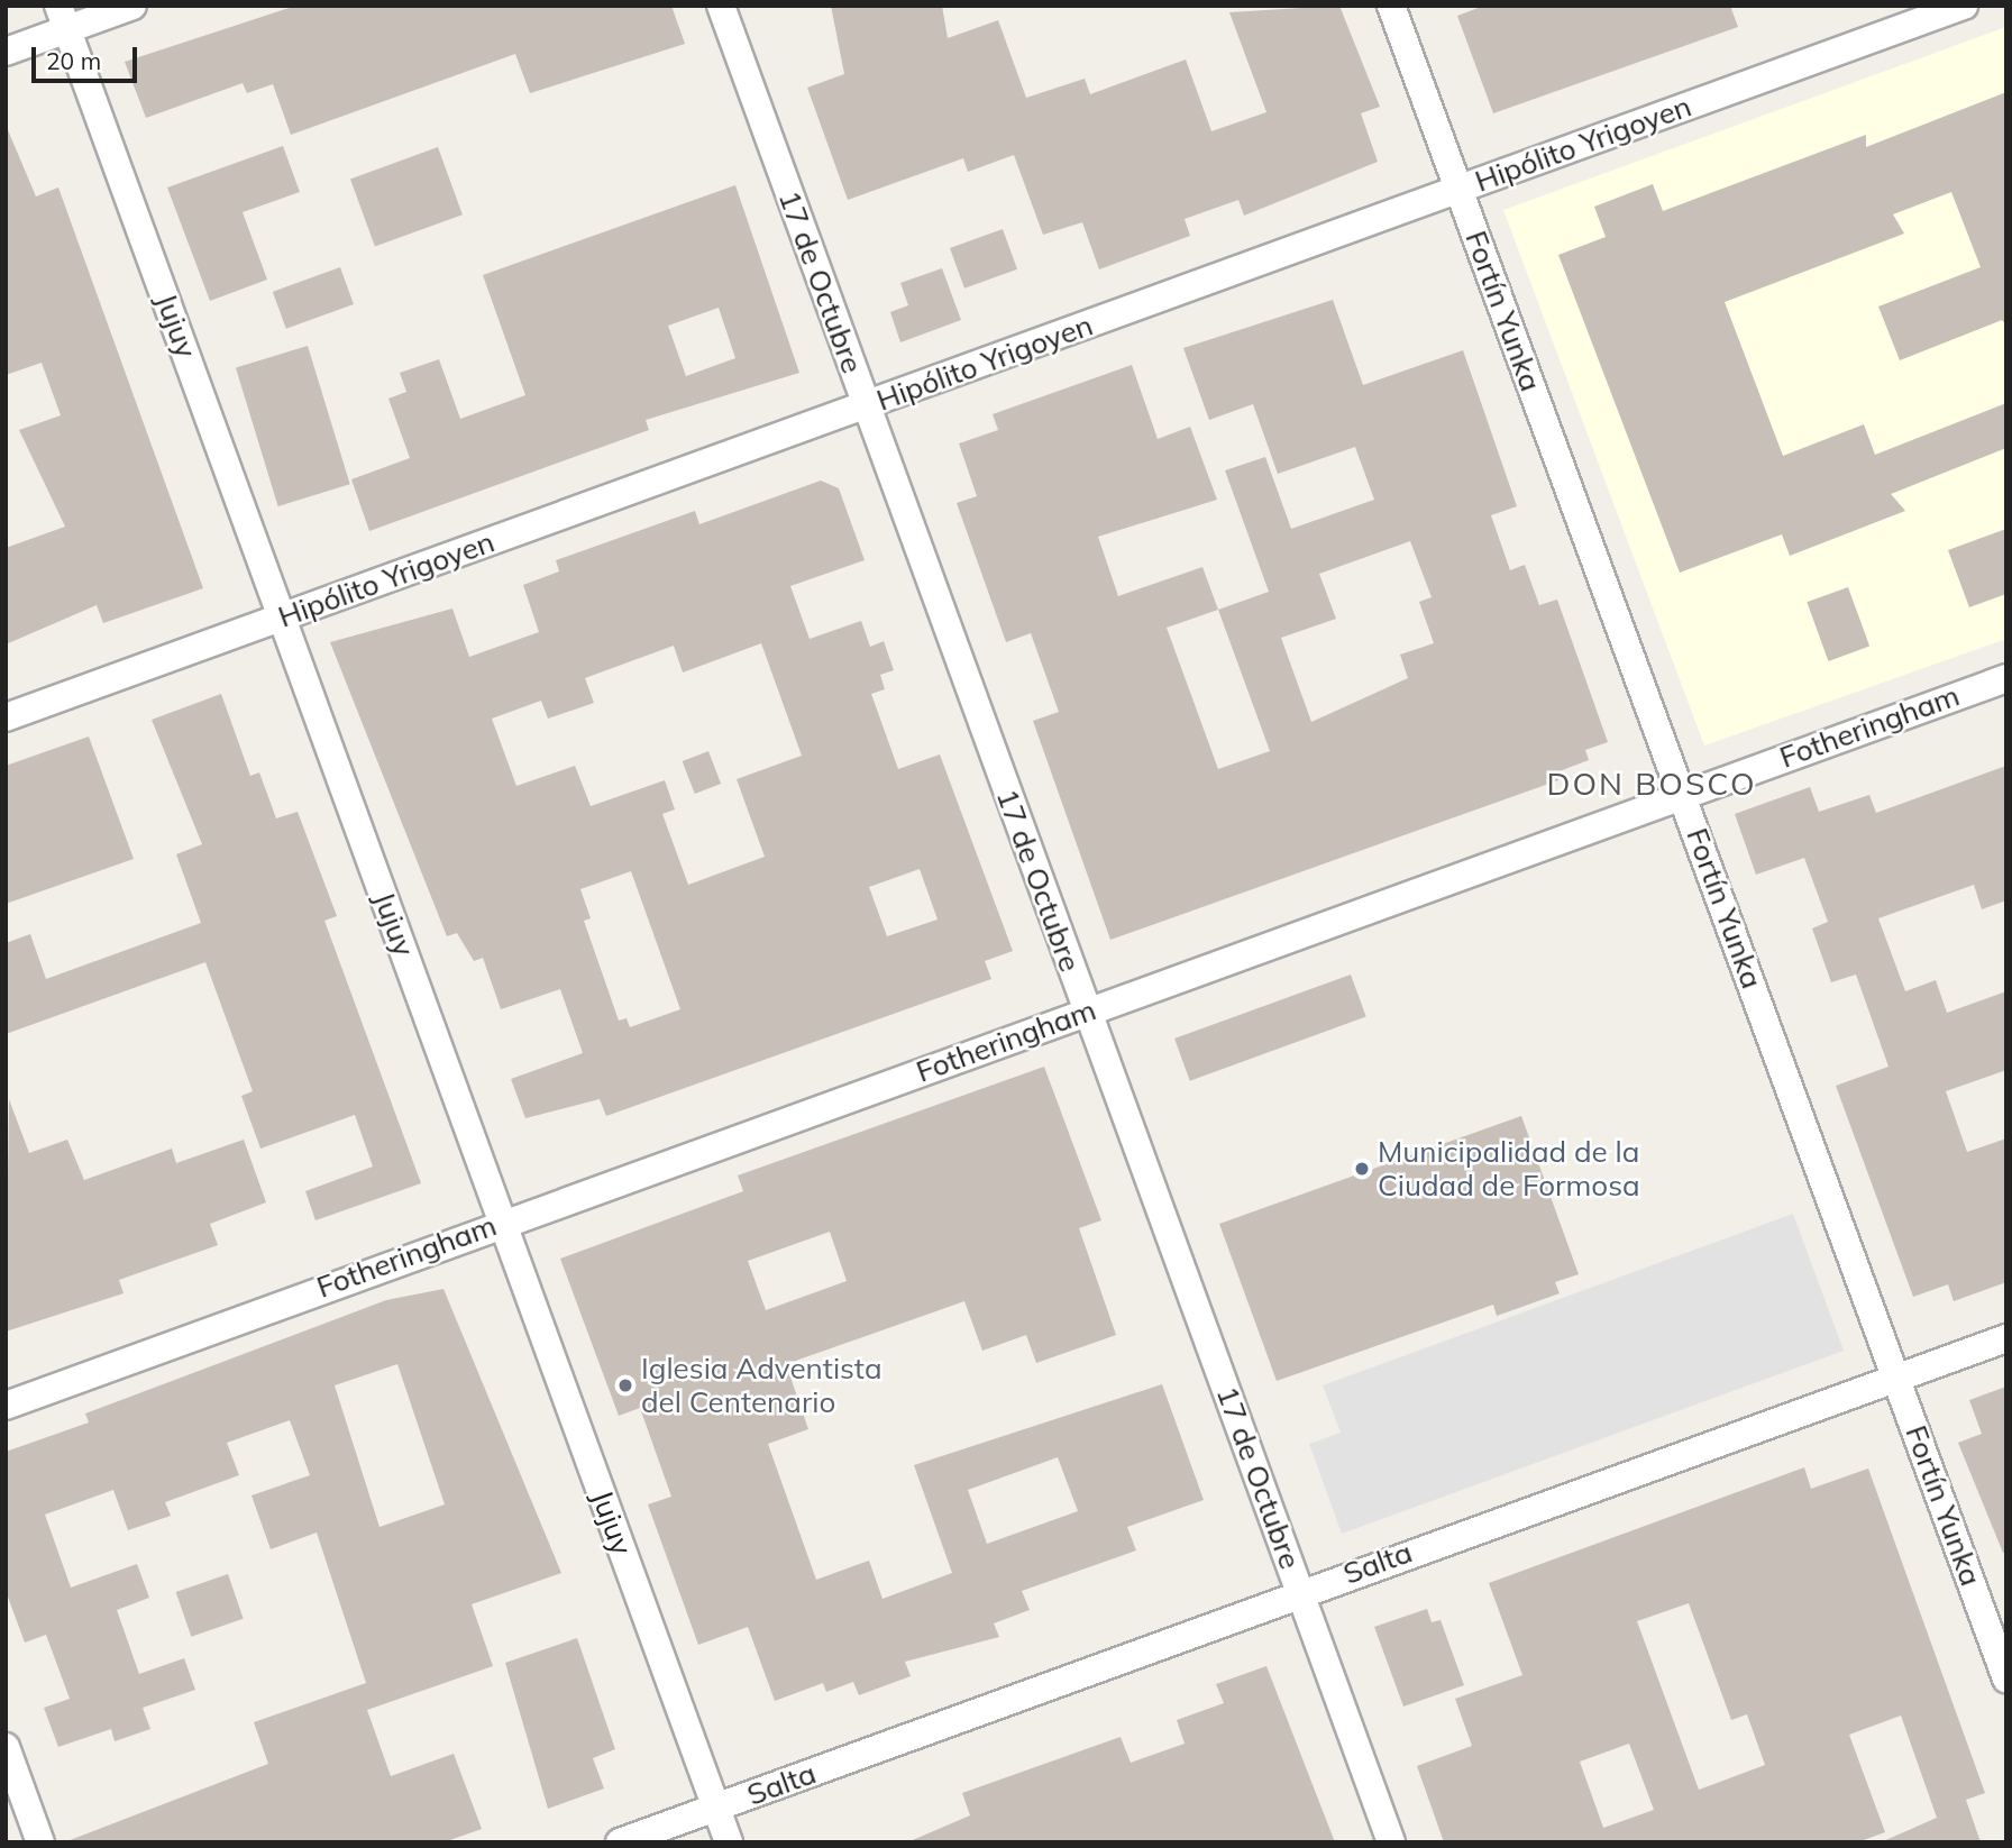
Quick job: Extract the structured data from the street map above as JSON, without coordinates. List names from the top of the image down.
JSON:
{
  "streets": {
    "street": [
      "Hipólito Yrigoyen",
      "17 de Octubre",
      "Fortín Yunka",
      "Jujuy",
      "Fotheringham",
      "Salta"
    ]
  },
  "crossings": [
    ["Hipólito Yrigoyen", "17 de Octubre"],
    ["Hipólito Yrigoyen", "Fortín Yunka"],
    ["Hipólito Yrigoyen", "Jujuy"],
    ["17 de Octubre", "Fotheringham"],
    ["17 de Octubre", "Salta"],
    ["Fortín Yunka", "Fotheringham"],
    ["Fortín Yunka", "Salta"],
    ["Jujuy", "Fotheringham"],
    ["Jujuy", "Salta"]
  ],
  "districts": ["DON BOSCO"],
  "places": ["Municipalidad de la Ciudad de Formosa", "Iglesia Adventista del Centenario"],
  "scale_bar": "20 m"
}
